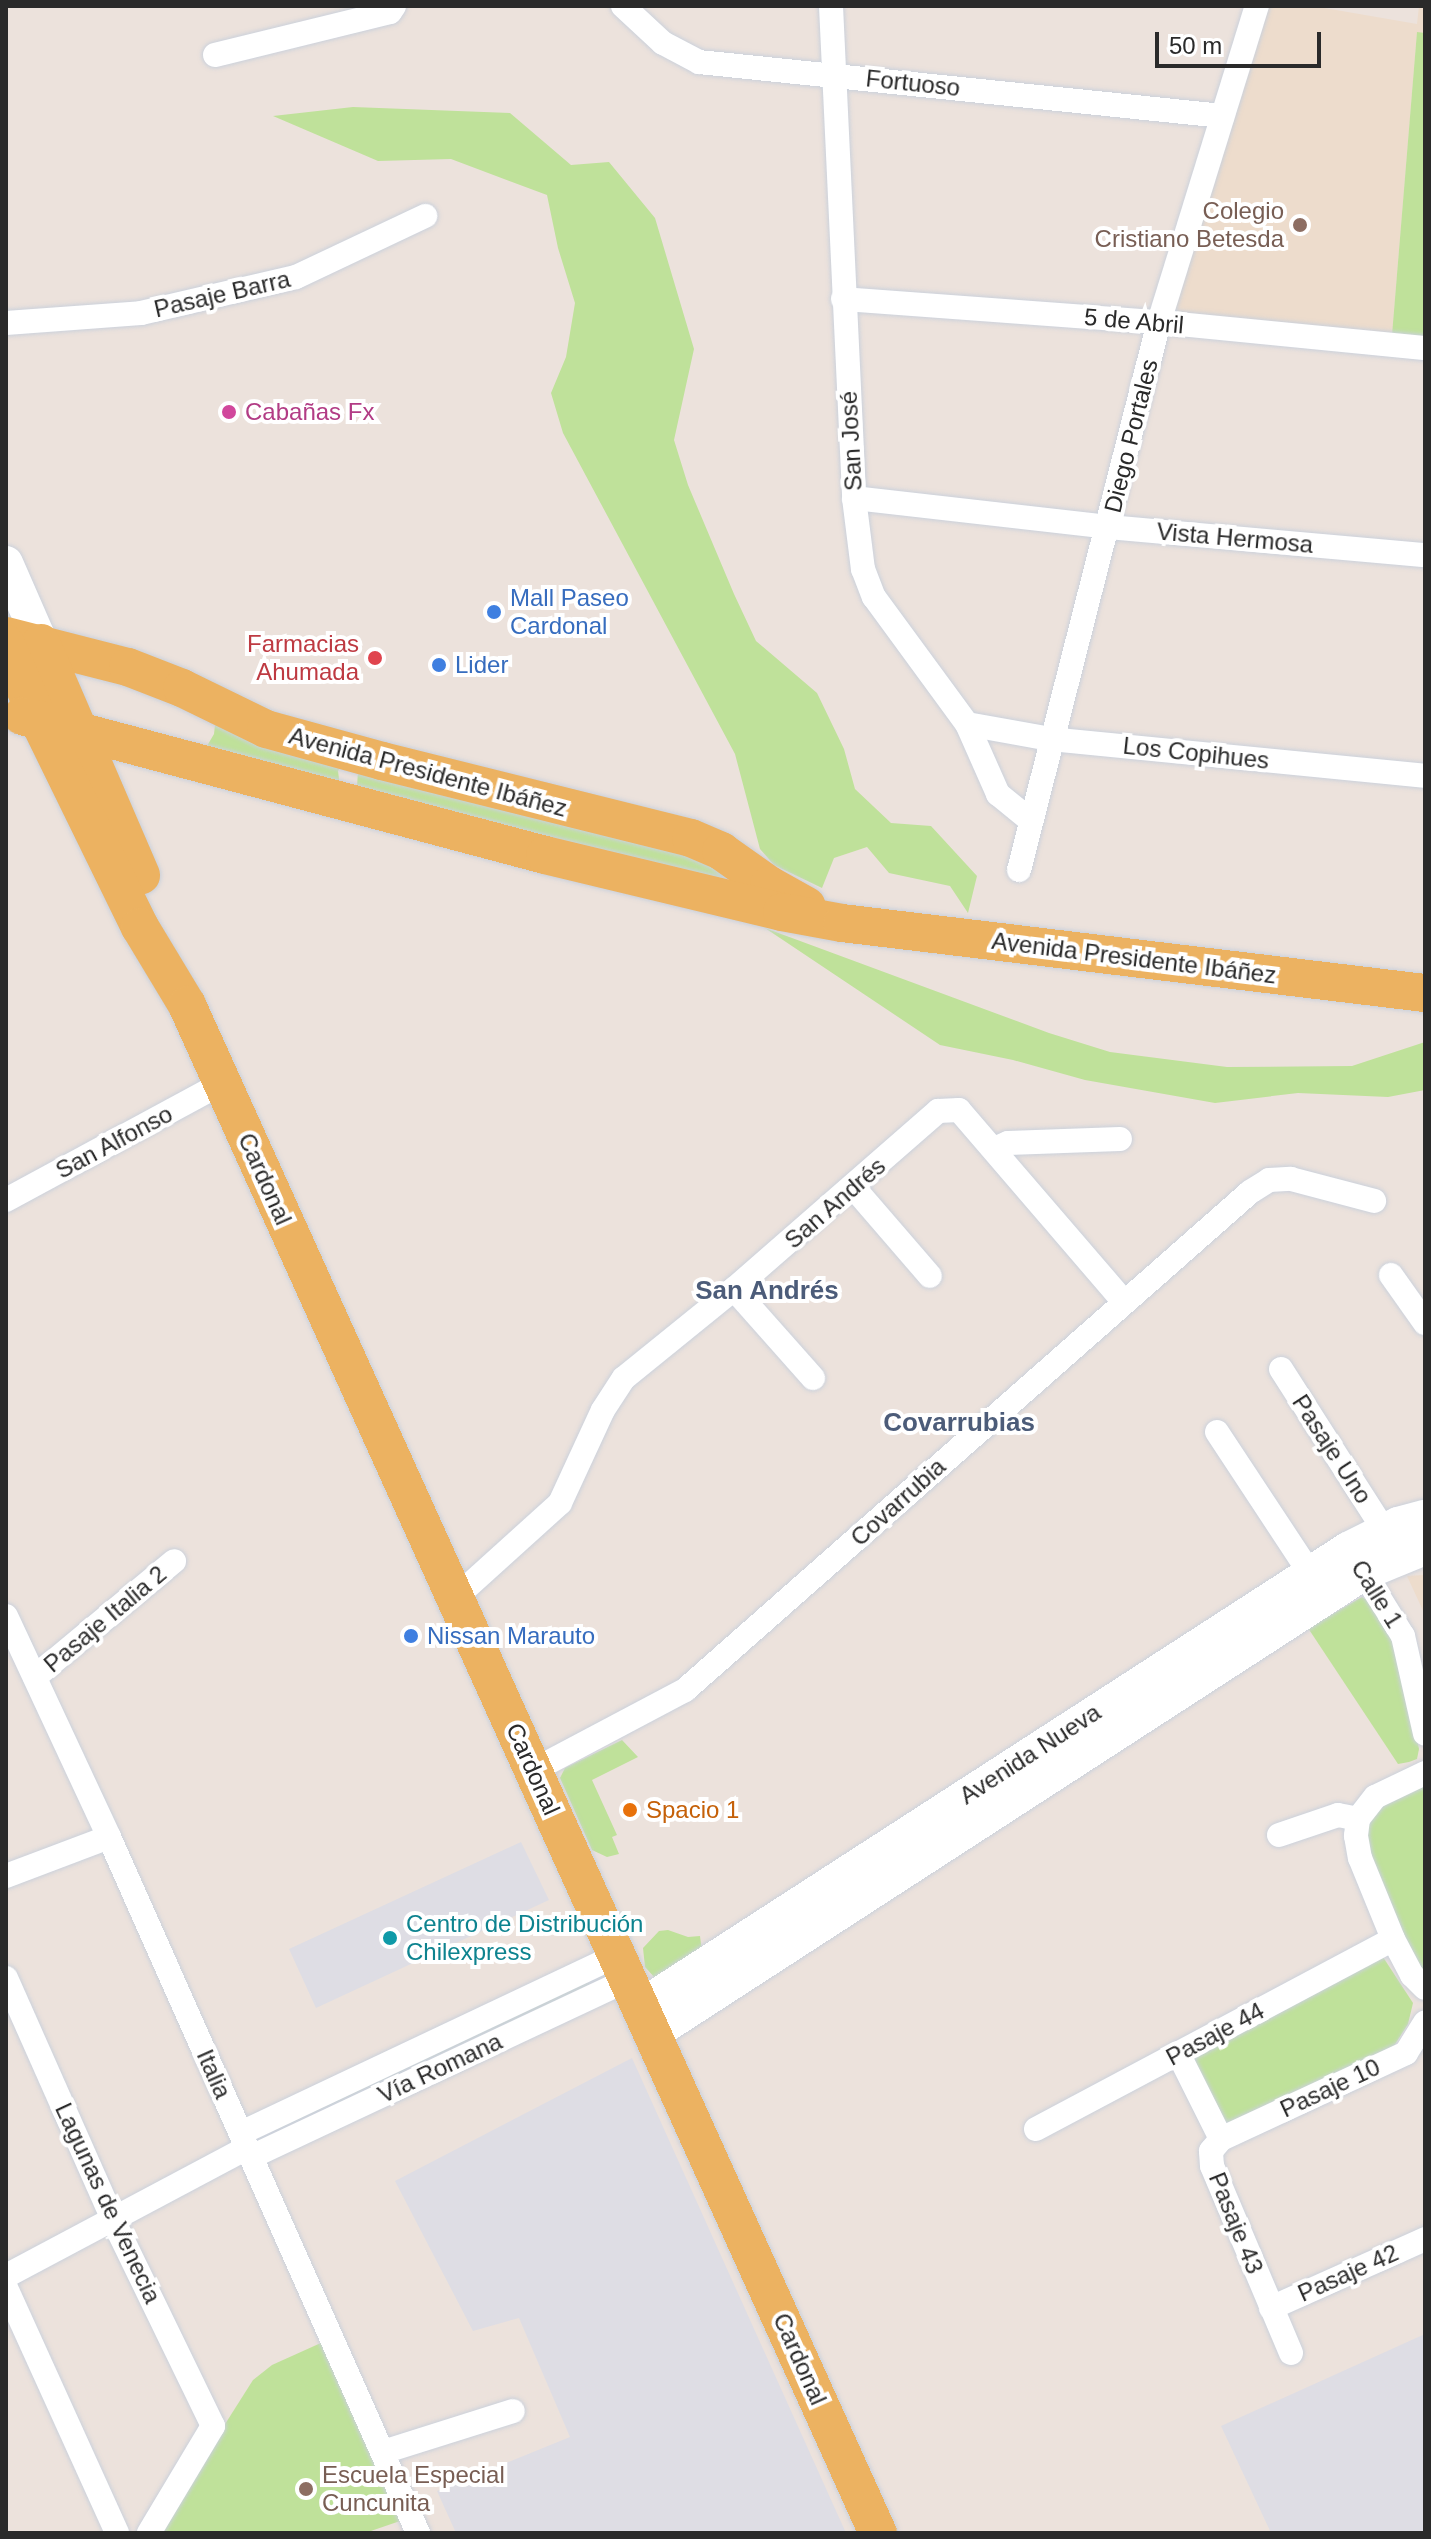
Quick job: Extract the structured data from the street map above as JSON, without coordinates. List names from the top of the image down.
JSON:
{
  "streets": {
    "main road": ["Avenida Presidente Ibáñez", "Cardonal"],
    "street": [
      "Fortuoso",
      "Pasaje Barra",
      "5 de Abril",
      "Diego Portales",
      "San José",
      "Vista Hermosa",
      "Los Copihues",
      "San Alfonso",
      "San Andrés",
      "Pasaje Uno",
      "Covarrubia",
      "Calle 1",
      "Pasaje Italia 2",
      "Avenida Nueva",
      "Pasaje 44",
      "Vía Romana",
      "Italia",
      "Pasaje 10",
      "Lagunas de Venecia",
      "Pasaje 43",
      "Pasaje 42"
    ]
  },
  "crossings": [
    ["Fortuoso", "Diego Portales"],
    ["Fortuoso", "San José"],
    ["5 de Abril", "Diego Portales"],
    ["5 de Abril", "San José"],
    ["Diego Portales", "San José"],
    ["Diego Portales", "Vista Hermosa"],
    ["Diego Portales", "Los Copihues"],
    ["San José", "Vista Hermosa"],
    ["San José", "Los Copihues"],
    ["Avenida Presidente Ibáñez", "Cardonal"],
    ["San Alfonso", "Cardonal"],
    ["Cardonal", "San Andrés"],
    ["Cardonal", "Covarrubia"],
    ["Cardonal", "Avenida Nueva"],
    ["Cardonal", "Vía Romana"],
    ["San Andrés", "Covarrubia"],
    ["Pasaje Uno", "Avenida Nueva"],
    ["Calle 1", "Avenida Nueva"],
    ["Pasaje Italia 2", "Italia"],
    ["Avenida Nueva", "Vía Romana"],
    ["Pasaje 44", "Pasaje 43"],
    ["Vía Romana", "Italia"],
    ["Vía Romana", "Lagunas de Venecia"],
    ["Pasaje 10", "Pasaje 43"],
    ["Pasaje 43", "Pasaje 42"]
  ],
  "districts": ["San Andrés", "Covarrubias"],
  "places": [
    "Colegio Cristiano Betesda",
    "Cabañas Fx",
    "Mall Paseo Cardonal",
    "Farmacias Ahumada",
    "Lider",
    "Nissan Marauto",
    "Spacio 1",
    "Centro de Distribución Chilexpress",
    "Escuela Especial Cuncunita"
  ],
  "scale_bar": "50 m"
}
